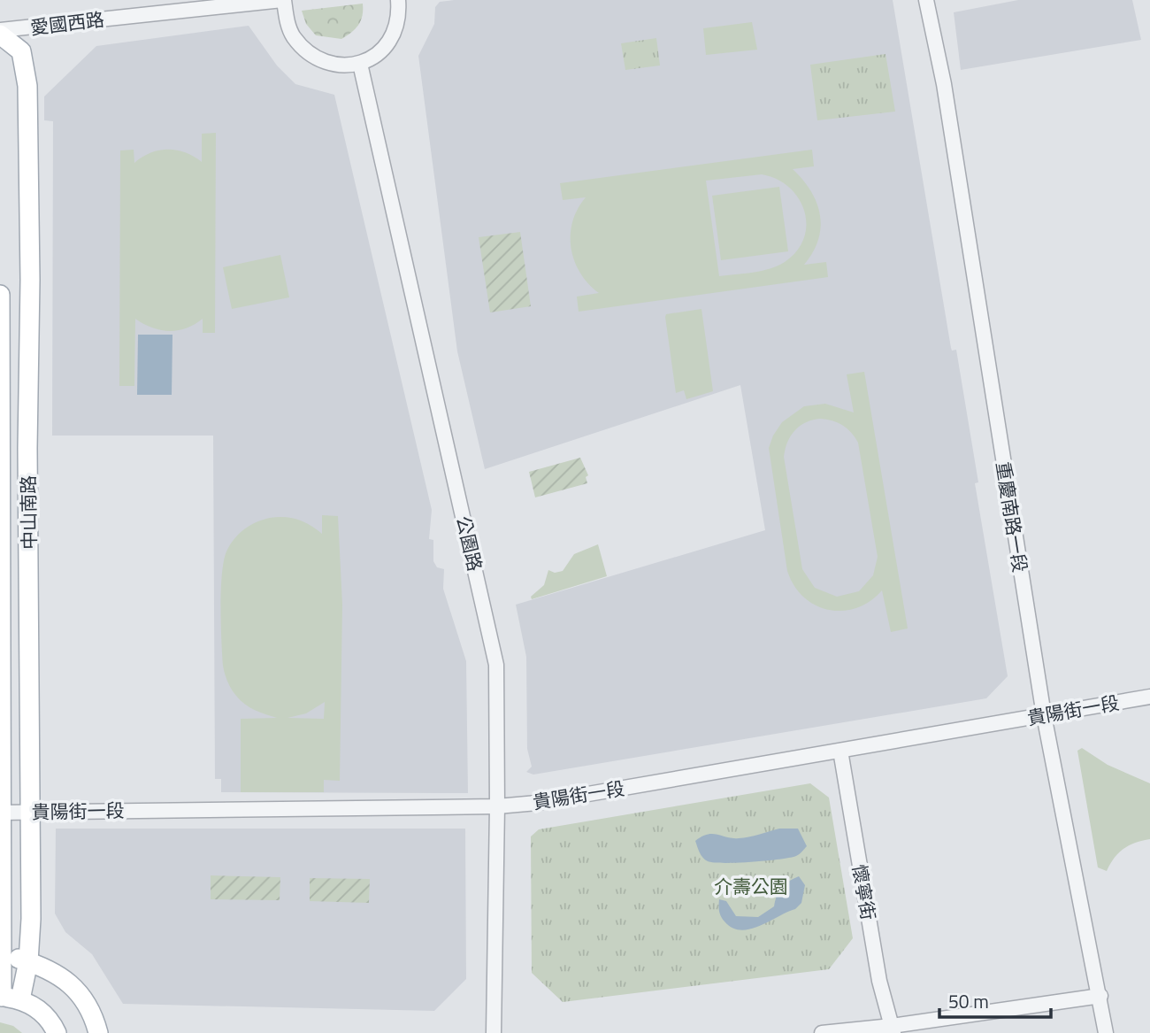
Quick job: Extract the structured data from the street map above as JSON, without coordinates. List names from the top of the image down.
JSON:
{
  "streets": {
    "main road": ["中山南路"],
    "street": [
      "愛國西路",
      "重慶南路一段",
      "公園路",
      "貴陽街一段",
      "懷寧街"
    ]
  },
  "crossings": [
    ["愛國西路", "中山南路"],
    ["中山南路", "貴陽街一段"],
    ["重慶南路一段", "貴陽街一段"],
    ["公園路", "貴陽街一段"],
    ["貴陽街一段", "懷寧街"]
  ],
  "parks": ["介壽公園"],
  "scale_bar": "50 m"
}
